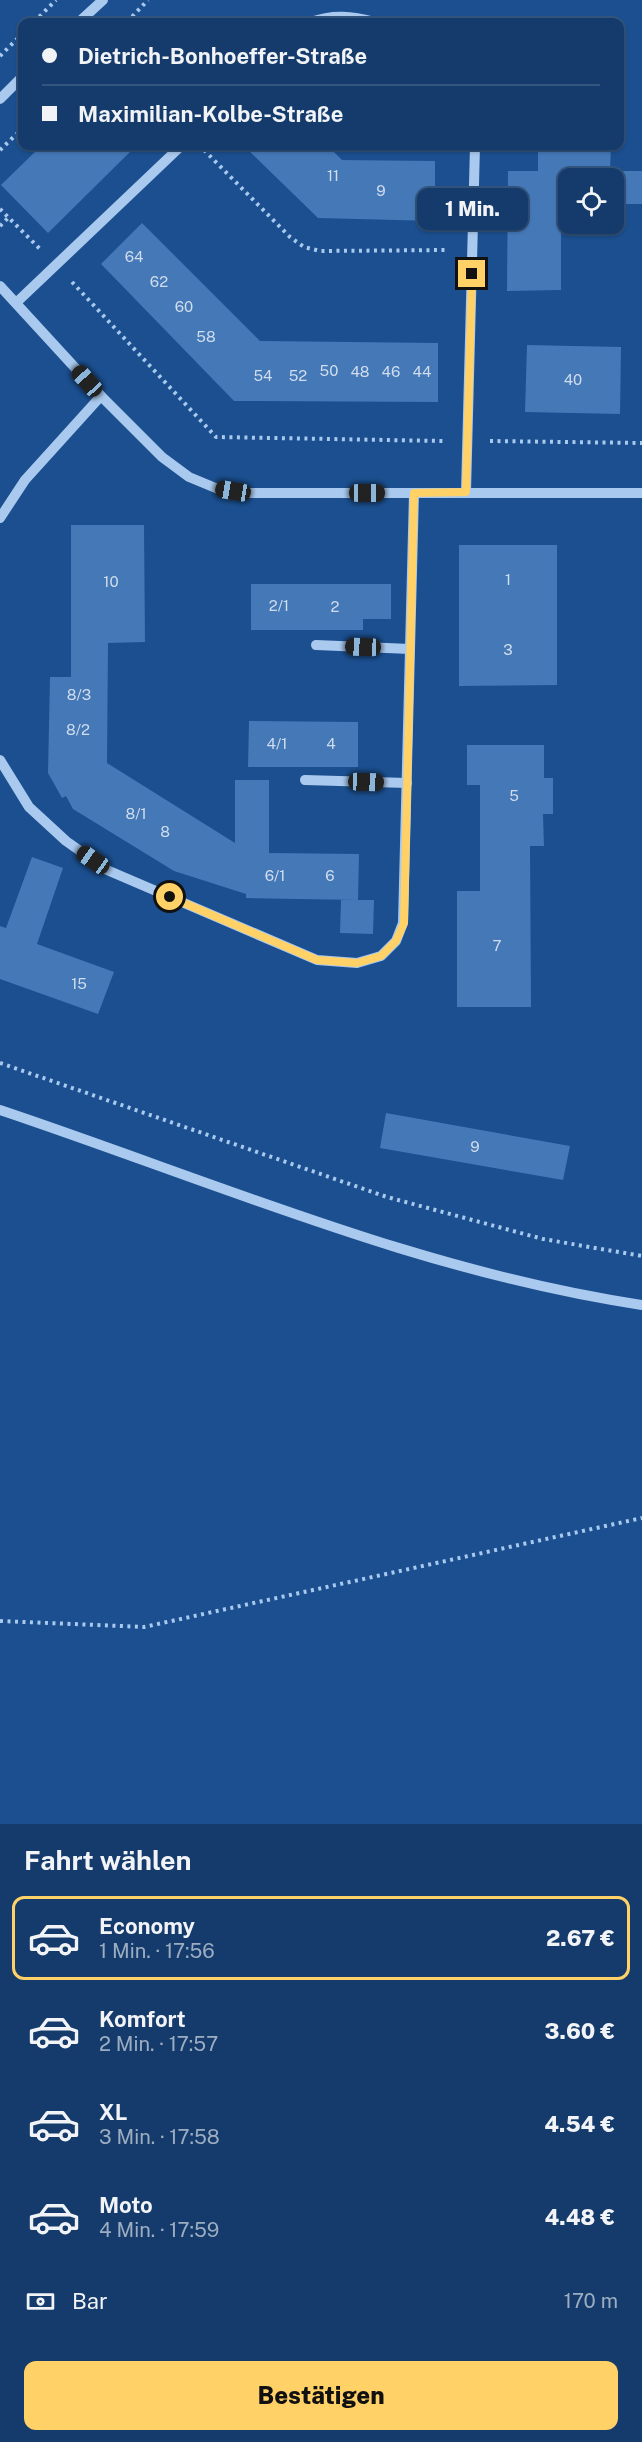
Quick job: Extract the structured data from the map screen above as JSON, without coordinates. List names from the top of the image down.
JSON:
{
  "house_numbers": [
    "11",
    "9",
    "64",
    "62",
    "60",
    "58",
    "50",
    "48",
    "46",
    "44",
    "54",
    "52",
    "40",
    "1",
    "10",
    "2/1",
    "2",
    "3",
    "8/3",
    "8/2",
    "4/1",
    "4",
    "5",
    "8/1",
    "8",
    "6/1",
    "6",
    "7",
    "15",
    "9"
  ],
  "page": {
    "banner": ["Dietrich-Bonhoeffer-Straße", "Maximilian-Kolbe-Straße"],
    "bubble": "1 Min.",
    "heading": "Fahrt wählen",
    "list": [
      {
        "name": "Economy",
        "note": "1 Min. · 17:56",
        "value": "2.67 €"
      },
      {
        "name": "Komfort",
        "note": "2 Min. · 17:57",
        "value": "3.60 €"
      },
      {
        "name": "XL",
        "note": "3 Min. · 17:58",
        "value": "4.54 €"
      },
      {
        "name": "Moto",
        "note": "4 Min. · 17:59",
        "value": "4.48 €"
      }
    ],
    "pay": ["Bar", "170 m"],
    "buttons": "Bestätigen"
  }
}
